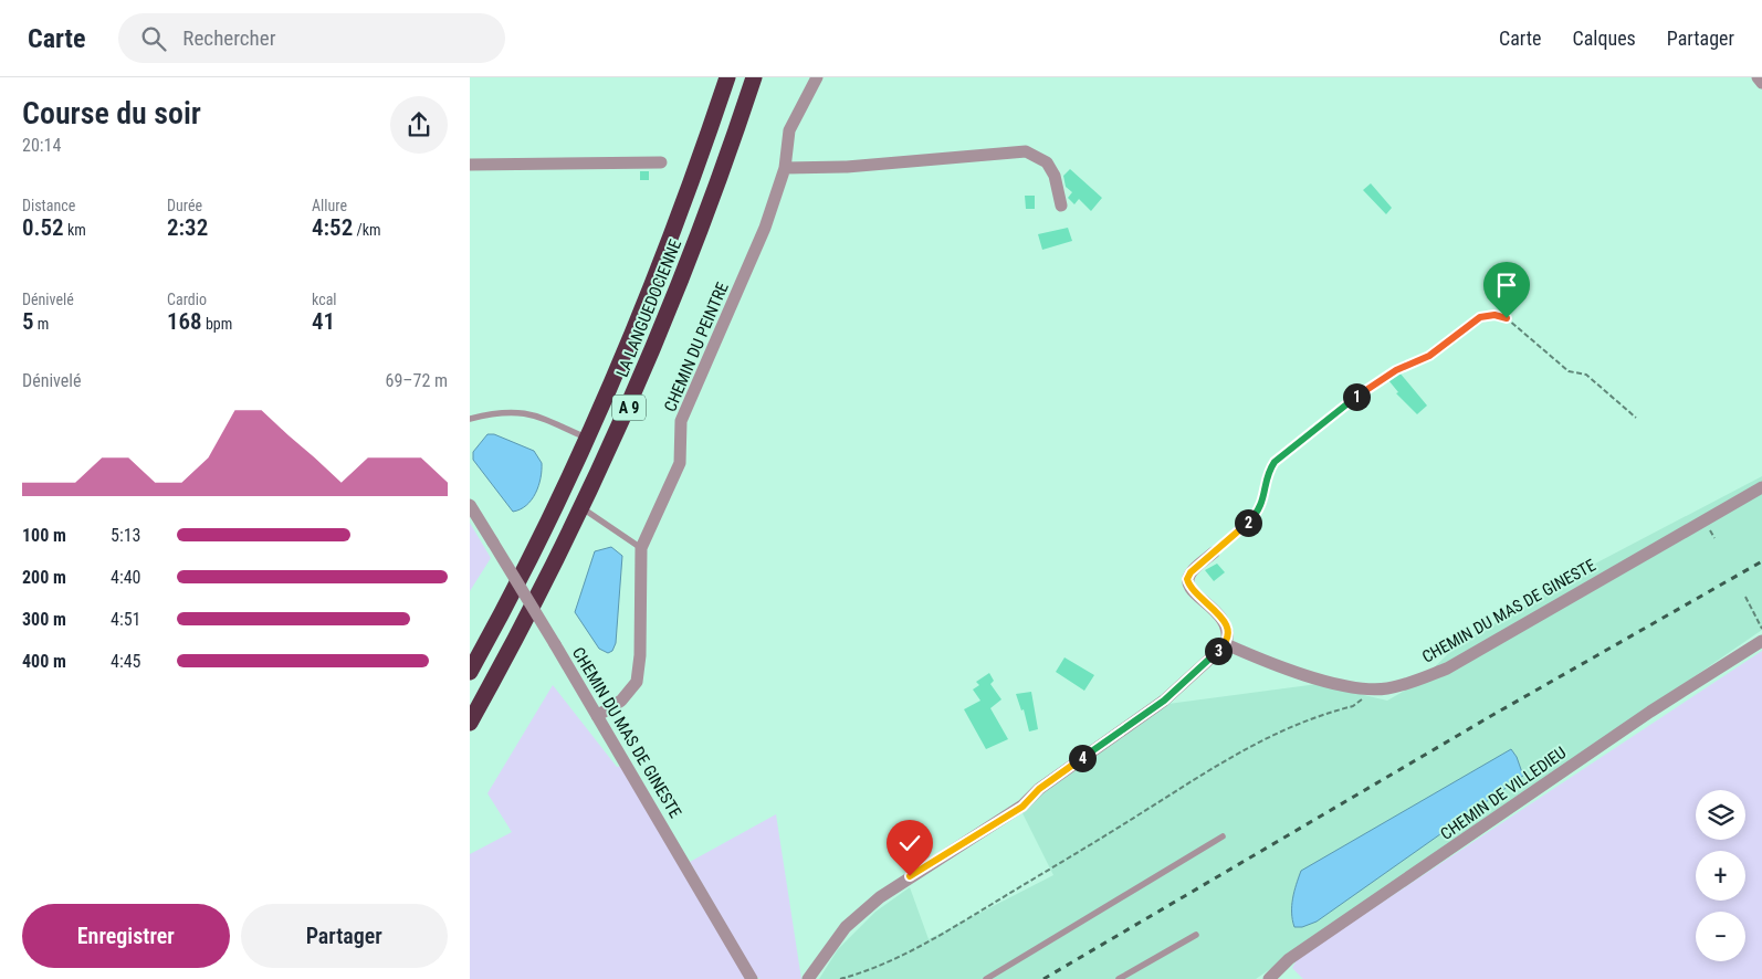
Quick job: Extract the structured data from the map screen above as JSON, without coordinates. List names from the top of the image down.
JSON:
{
  "streets": {
    "highway": ["LA LANGUEDOCIENNE", "A 9"],
    "street": ["CHEMIN DU PEINTRE", "CHEMIN DU MAS DE GINESTE", "CHEMIN DE VILLEDIEU"]
  },
  "crossings": [
    ["CHEMIN DU PEINTRE", "CHEMIN DU MAS DE GINESTE"]
  ],
  "page": {
    "header": "Carte",
    "search": "Rechercher",
    "nav": ["Carte", "Calques", "Partager"],
    "heading": ["Course du soir", "20:14"],
    "stats": [
      ["Distance", "0.52 km"],
      ["Durée", "2:32"],
      ["Allure", "4:52 /km"],
      ["Dénivelé", "5 m"],
      ["Cardio", "168 bpm"],
      ["kcal", "41"]
    ],
    "chart": ["Dénivelé", "69–72 m"],
    "pins": [
      "1",
      "2",
      "3",
      "4"
    ],
    "list": [
      {
        "name": "100 m",
        "note": "5:13"
      },
      {
        "name": "200 m",
        "note": "4:40"
      },
      {
        "name": "300 m",
        "note": "4:51"
      },
      {
        "name": "400 m",
        "note": "4:45"
      }
    ],
    "map_buttons": ["+", "−"],
    "buttons": ["Enregistrer", "Partager"]
  }
}
